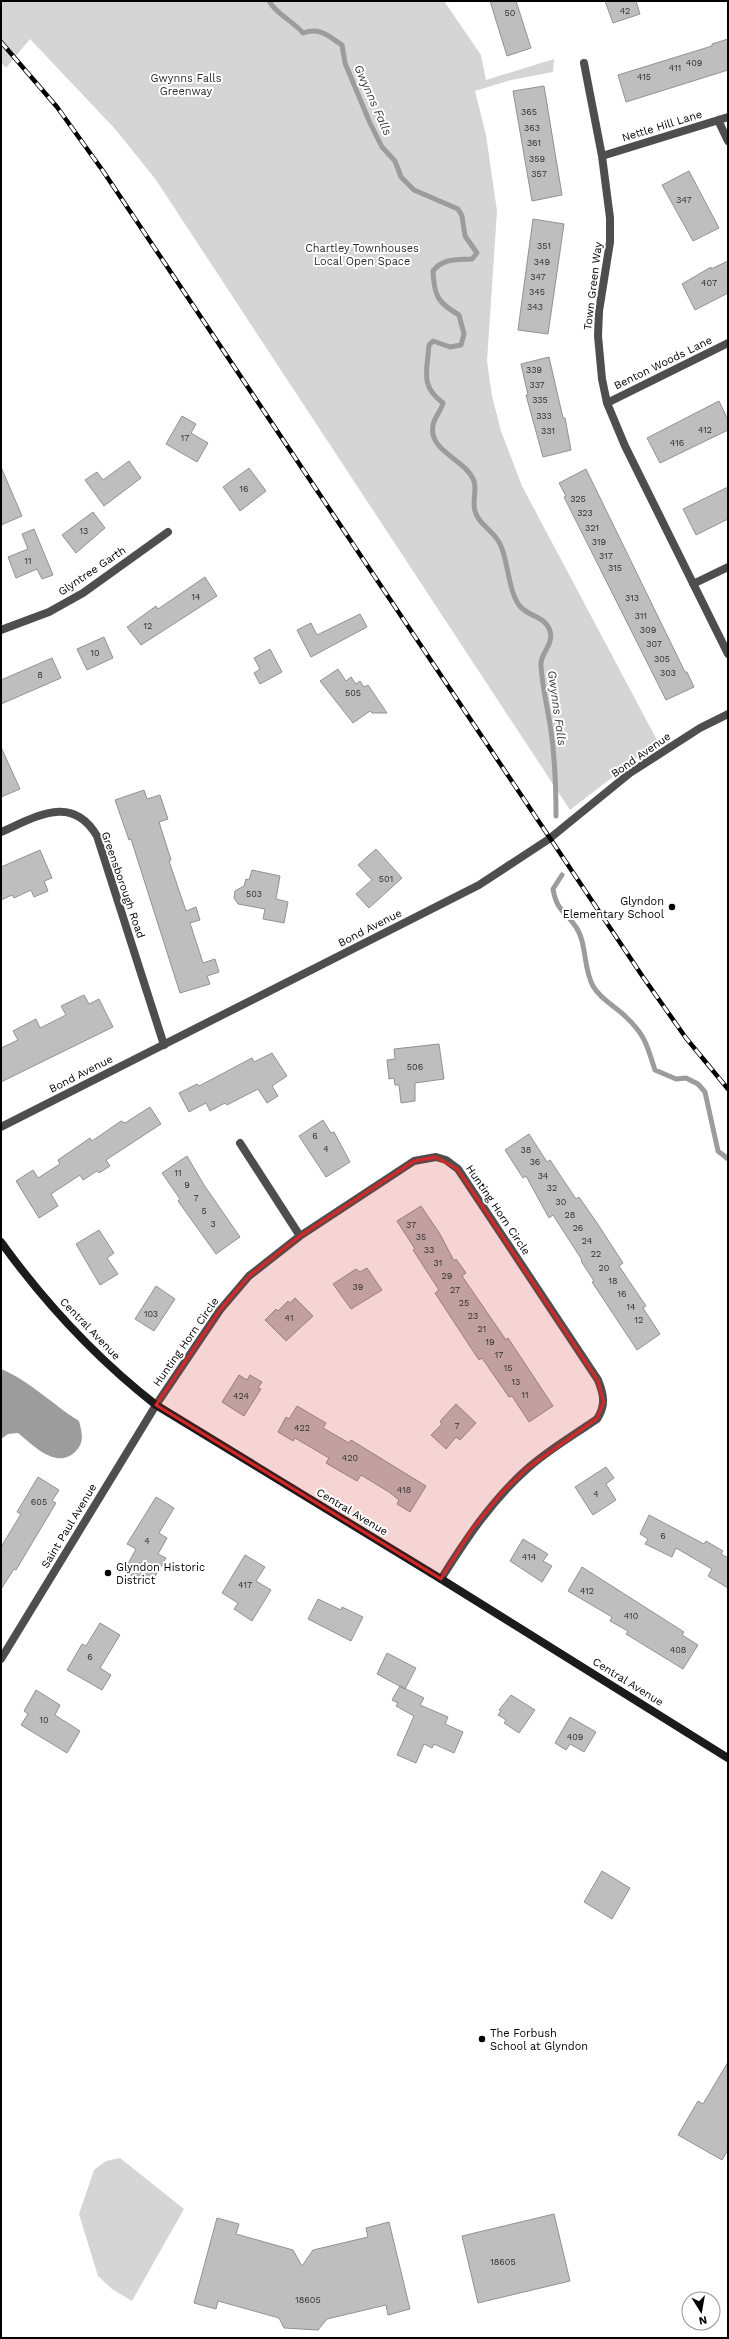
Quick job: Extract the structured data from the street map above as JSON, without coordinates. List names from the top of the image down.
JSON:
{
  "streets": {
    "main road": ["Central Avenue"],
    "street": [
      "Nettle Hill Lane",
      "Town Green Way",
      "Benton Woods Lane",
      "Glyntree Garth",
      "Bond Avenue",
      "Greensborough Road",
      "Hunting Horn Circle",
      "Saint Paul Avenue"
    ]
  },
  "crossings": [
    ["Nettle Hill Lane", "Town Green Way"],
    ["Town Green Way", "Benton Woods Lane"],
    ["Bond Avenue", "Greensborough Road"],
    ["Hunting Horn Circle", "Central Avenue"],
    ["Hunting Horn Circle", "Saint Paul Avenue"],
    ["Central Avenue", "Saint Paul Avenue"]
  ],
  "water": ["Gwynns Falls"],
  "parks": ["Gwynns Falls Greenway", "Chartley Townhouses Local Open Space"],
  "places": ["Glyndon Elementary School", "Glyndon Historic District", "The Forbush School at Glyndon"],
  "house_numbers": [
    "42",
    "50",
    "409",
    "411",
    "415",
    "365",
    "363",
    "361",
    "359",
    "357",
    "347",
    "351",
    "349",
    "347",
    "407",
    "345",
    "343",
    "339",
    "337",
    "335",
    "333",
    "412",
    "331",
    "17",
    "416",
    "16",
    "325",
    "323",
    "321",
    "13",
    "319",
    "317",
    "11",
    "315",
    "14",
    "313",
    "311",
    "12",
    "309",
    "307",
    "10",
    "305",
    "303",
    "8",
    "505",
    "501",
    "503",
    "506",
    "6",
    "4",
    "38",
    "36",
    "11",
    "34",
    "9",
    "32",
    "7",
    "30",
    "5",
    "28",
    "3",
    "37",
    "26",
    "35",
    "24",
    "33",
    "22",
    "31",
    "20",
    "29",
    "18",
    "39",
    "27",
    "16",
    "25",
    "14",
    "103",
    "23",
    "41",
    "12",
    "21",
    "19",
    "17",
    "15",
    "13",
    "11",
    "424",
    "7",
    "422",
    "420",
    "418",
    "4",
    "605",
    "6",
    "4",
    "414",
    "417",
    "412",
    "410",
    "408",
    "6",
    "10",
    "409",
    "18605",
    "18605"
  ],
  "north": "bottom"
}
